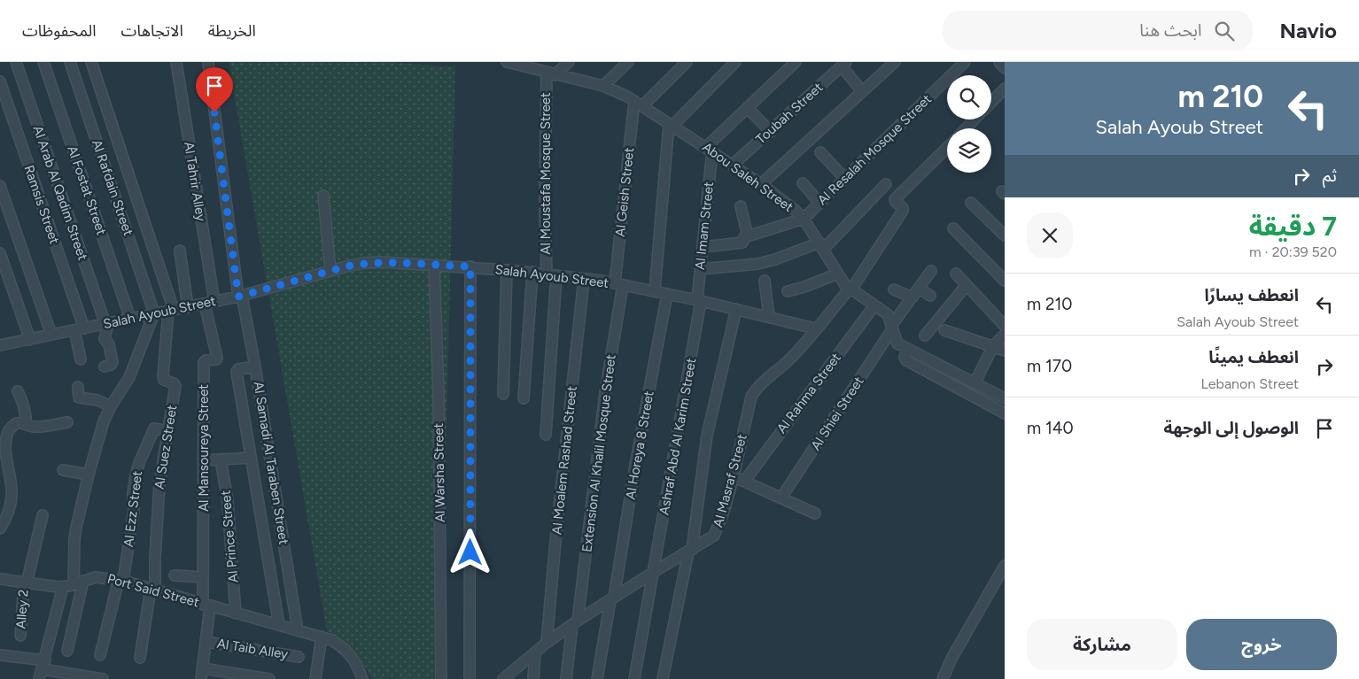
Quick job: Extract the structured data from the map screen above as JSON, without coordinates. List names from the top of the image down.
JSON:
{
  "streets": {
    "street": [
      "Toubah Street",
      "Al Resalah Mosque Street",
      "Al Moustafa Mosque Street",
      "Abou Saleh Street",
      "Al Tahrir Alley",
      "Al Rafdain Street",
      "Al Fostat Street",
      "Al Geish Street",
      "Al Arab Al Qadim Street",
      "Ramsis Street",
      "Al Imam Street",
      "Salah Ayoub Street",
      "Al Rahma Street",
      "Al Shiei Street",
      "Ashraf Abd Al Karim Street",
      "Al Horeya 8 Street",
      "Al Suez Street",
      "Al Mansoureya Street",
      "Extension Al Khalil Mosque Street",
      "Al Moalem Rashad Street",
      "Al Samadi Al Taraben Street",
      "Al Warsha Street",
      "Al Masraf Street",
      "Al Ezz Street",
      "Al Prince Street",
      "Port Said Street",
      "Alley 2",
      "Al Taib Alley"
    ]
  },
  "crossings": [
    ["Toubah Street", "Abou Saleh Street"],
    ["Al Resalah Mosque Street", "Abou Saleh Street"],
    ["Al Moustafa Mosque Street", "Abou Saleh Street"],
    ["Al Moustafa Mosque Street", "Salah Ayoub Street"],
    ["Abou Saleh Street", "Al Geish Street"],
    ["Abou Saleh Street", "Al Imam Street"],
    ["Abou Saleh Street", "Al Rahma Street"],
    ["Abou Saleh Street", "Al Shiei Street"],
    ["Abou Saleh Street", "Al Masraf Street"],
    ["Al Tahrir Alley", "Salah Ayoub Street"],
    ["Al Tahrir Alley", "Al Mansoureya Street"],
    ["Al Rafdain Street", "Salah Ayoub Street"],
    ["Al Fostat Street", "Salah Ayoub Street"],
    ["Al Geish Street", "Salah Ayoub Street"],
    ["Al Geish Street", "Extension Al Khalil Mosque Street"],
    ["Al Arab Al Qadim Street", "Salah Ayoub Street"],
    ["Ramsis Street", "Salah Ayoub Street"],
    ["Al Imam Street", "Salah Ayoub Street"],
    ["Al Imam Street", "Ashraf Abd Al Karim Street"],
    ["Salah Ayoub Street", "Ashraf Abd Al Karim Street"],
    ["Salah Ayoub Street", "Al Horeya 8 Street"],
    ["Salah Ayoub Street", "Al Suez Street"],
    ["Salah Ayoub Street", "Al Mansoureya Street"],
    ["Salah Ayoub Street", "Extension Al Khalil Mosque Street"],
    ["Salah Ayoub Street", "Al Moalem Rashad Street"],
    ["Salah Ayoub Street", "Al Samadi Al Taraben Street"],
    ["Salah Ayoub Street", "Al Warsha Street"],
    ["Salah Ayoub Street", "Al Masraf Street"],
    ["Ashraf Abd Al Karim Street", "Al Masraf Street"],
    ["Al Horeya 8 Street", "Al Masraf Street"],
    ["Al Suez Street", "Al Ezz Street"],
    ["Al Suez Street", "Port Said Street"],
    ["Al Mansoureya Street", "Port Said Street"],
    ["Al Mansoureya Street", "Al Taib Alley"],
    ["Extension Al Khalil Mosque Street", "Al Masraf Street"],
    ["Al Moalem Rashad Street", "Al Masraf Street"],
    ["Al Samadi Al Taraben Street", "Port Said Street"],
    ["Al Ezz Street", "Port Said Street"],
    ["Al Prince Street", "Port Said Street"],
    ["Port Said Street", "Alley 2"]
  ],
  "page": {
    "header": "Navio",
    "search": "ابحث هنا",
    "nav": ["الخريطة", "الاتجاهات", "المحفوظات"],
    "turn": ["210 m", "Salah Ayoub Street"],
    "then": "ثم",
    "heading": ["7 دقيقة", "520 m · 20:39"],
    "list": [
      {
        "name": "انعطف يسارًا",
        "note": "Salah Ayoub Street",
        "value": "210 m"
      },
      {
        "name": "انعطف يمينًا",
        "note": "Lebanon Street",
        "value": "170 m"
      },
      {
        "name": "الوصول إلى الوجهة",
        "value": "140 m"
      }
    ],
    "buttons": ["خروج", "مشاركة"]
  }
}
